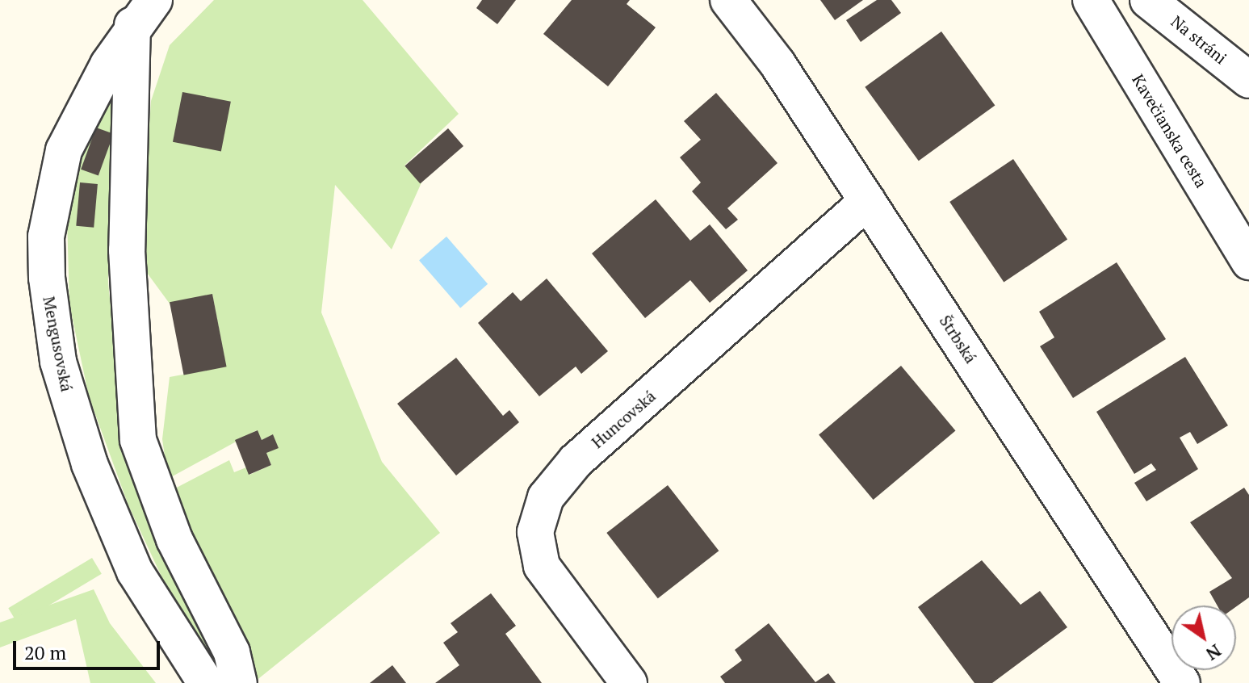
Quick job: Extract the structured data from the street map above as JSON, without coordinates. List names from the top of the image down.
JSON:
{
  "streets": {
    "street": [
      "Na stráni",
      "Kavečianska cesta",
      "Štrbská",
      "Mengusovská",
      "Huncovská"
    ]
  },
  "crossings": [
    ["Štrbská", "Huncovská"]
  ],
  "scale_bar": "20 m",
  "north": "bottom right"
}
